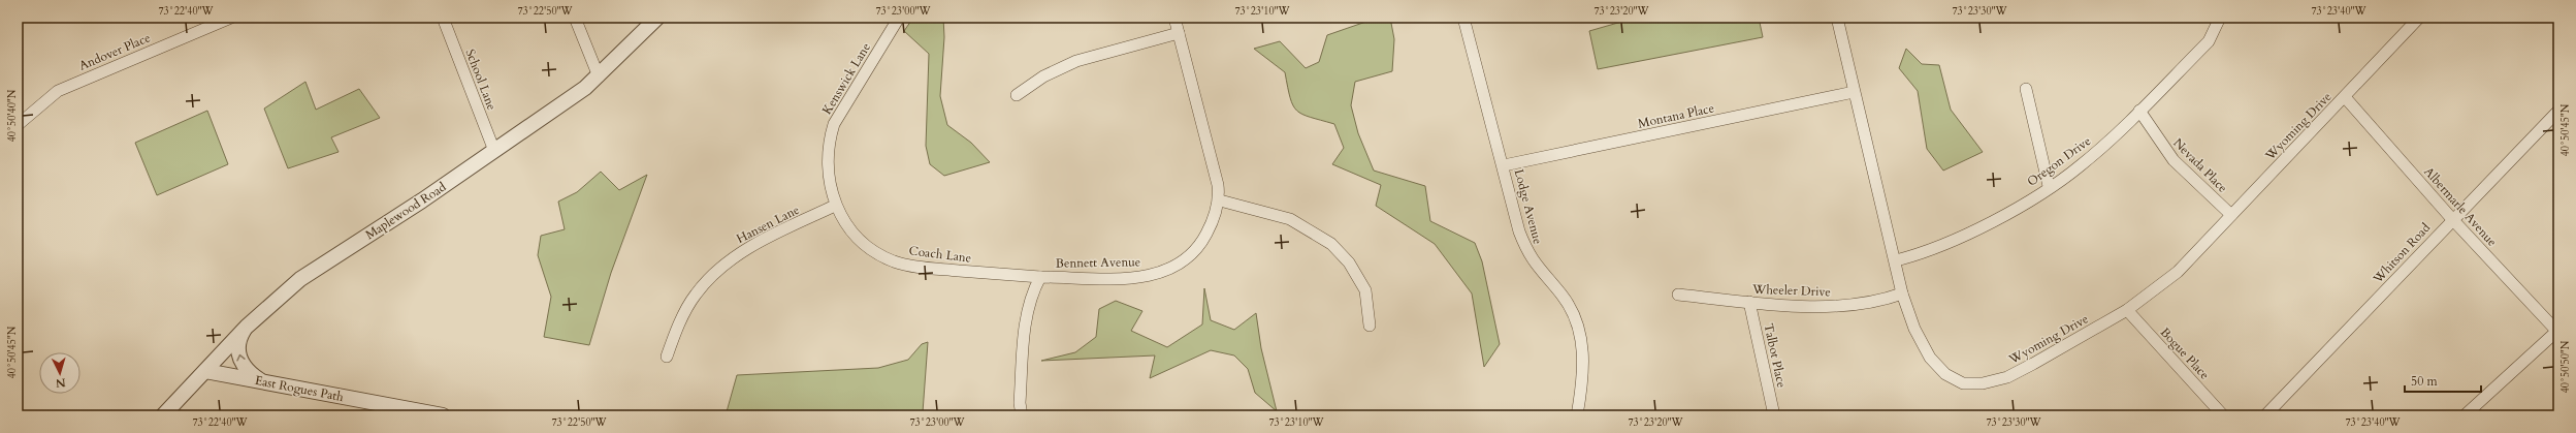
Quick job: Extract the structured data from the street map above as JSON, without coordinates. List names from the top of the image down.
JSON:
{
  "streets": {
    "street": [
      "Andover Place",
      "Kenswick Lane",
      "School Lane",
      "Montana Place",
      "Wyoming Drive",
      "Oregon Drive",
      "Nevada Place",
      "Lodge Avenue",
      "Albermarle Avenue",
      "Maplewood Road",
      "Hansen Lane",
      "Whitson Road",
      "Coach Lane",
      "Bennett Avenue",
      "Wheeler Drive",
      "Bogue Place",
      "Talbot Place",
      "East Rogues Path"
    ]
  },
  "crossings": [
    ["Kenswick Lane", "Hansen Lane"],
    ["Kenswick Lane", "Coach Lane"],
    ["School Lane", "Maplewood Road"],
    ["Montana Place", "Wyoming Drive"],
    ["Montana Place", "Lodge Avenue"],
    ["Wyoming Drive", "Oregon Drive"],
    ["Wyoming Drive", "Nevada Place"],
    ["Wyoming Drive", "Albermarle Avenue"],
    ["Wyoming Drive", "Wheeler Drive"],
    ["Wyoming Drive", "Bogue Place"],
    ["Oregon Drive", "Nevada Place"],
    ["Albermarle Avenue", "Whitson Road"],
    ["Maplewood Road", "East Rogues Path"],
    ["Hansen Lane", "Coach Lane"],
    ["Coach Lane", "Bennett Avenue"],
    ["Wheeler Drive", "Talbot Place"]
  ],
  "scale_bar": "50 m",
  "north": "bottom",
  "coordinates": [
    "73°22'40\"W",
    "73°22'50\"W",
    "73°23'00\"W",
    "73°23'10\"W",
    "73°23'20\"W",
    "73°23'30\"W",
    "73°23'40\"W",
    "40°50'40\"N",
    "40°50'45\"N",
    "40°50'50\"N"
  ]
}
